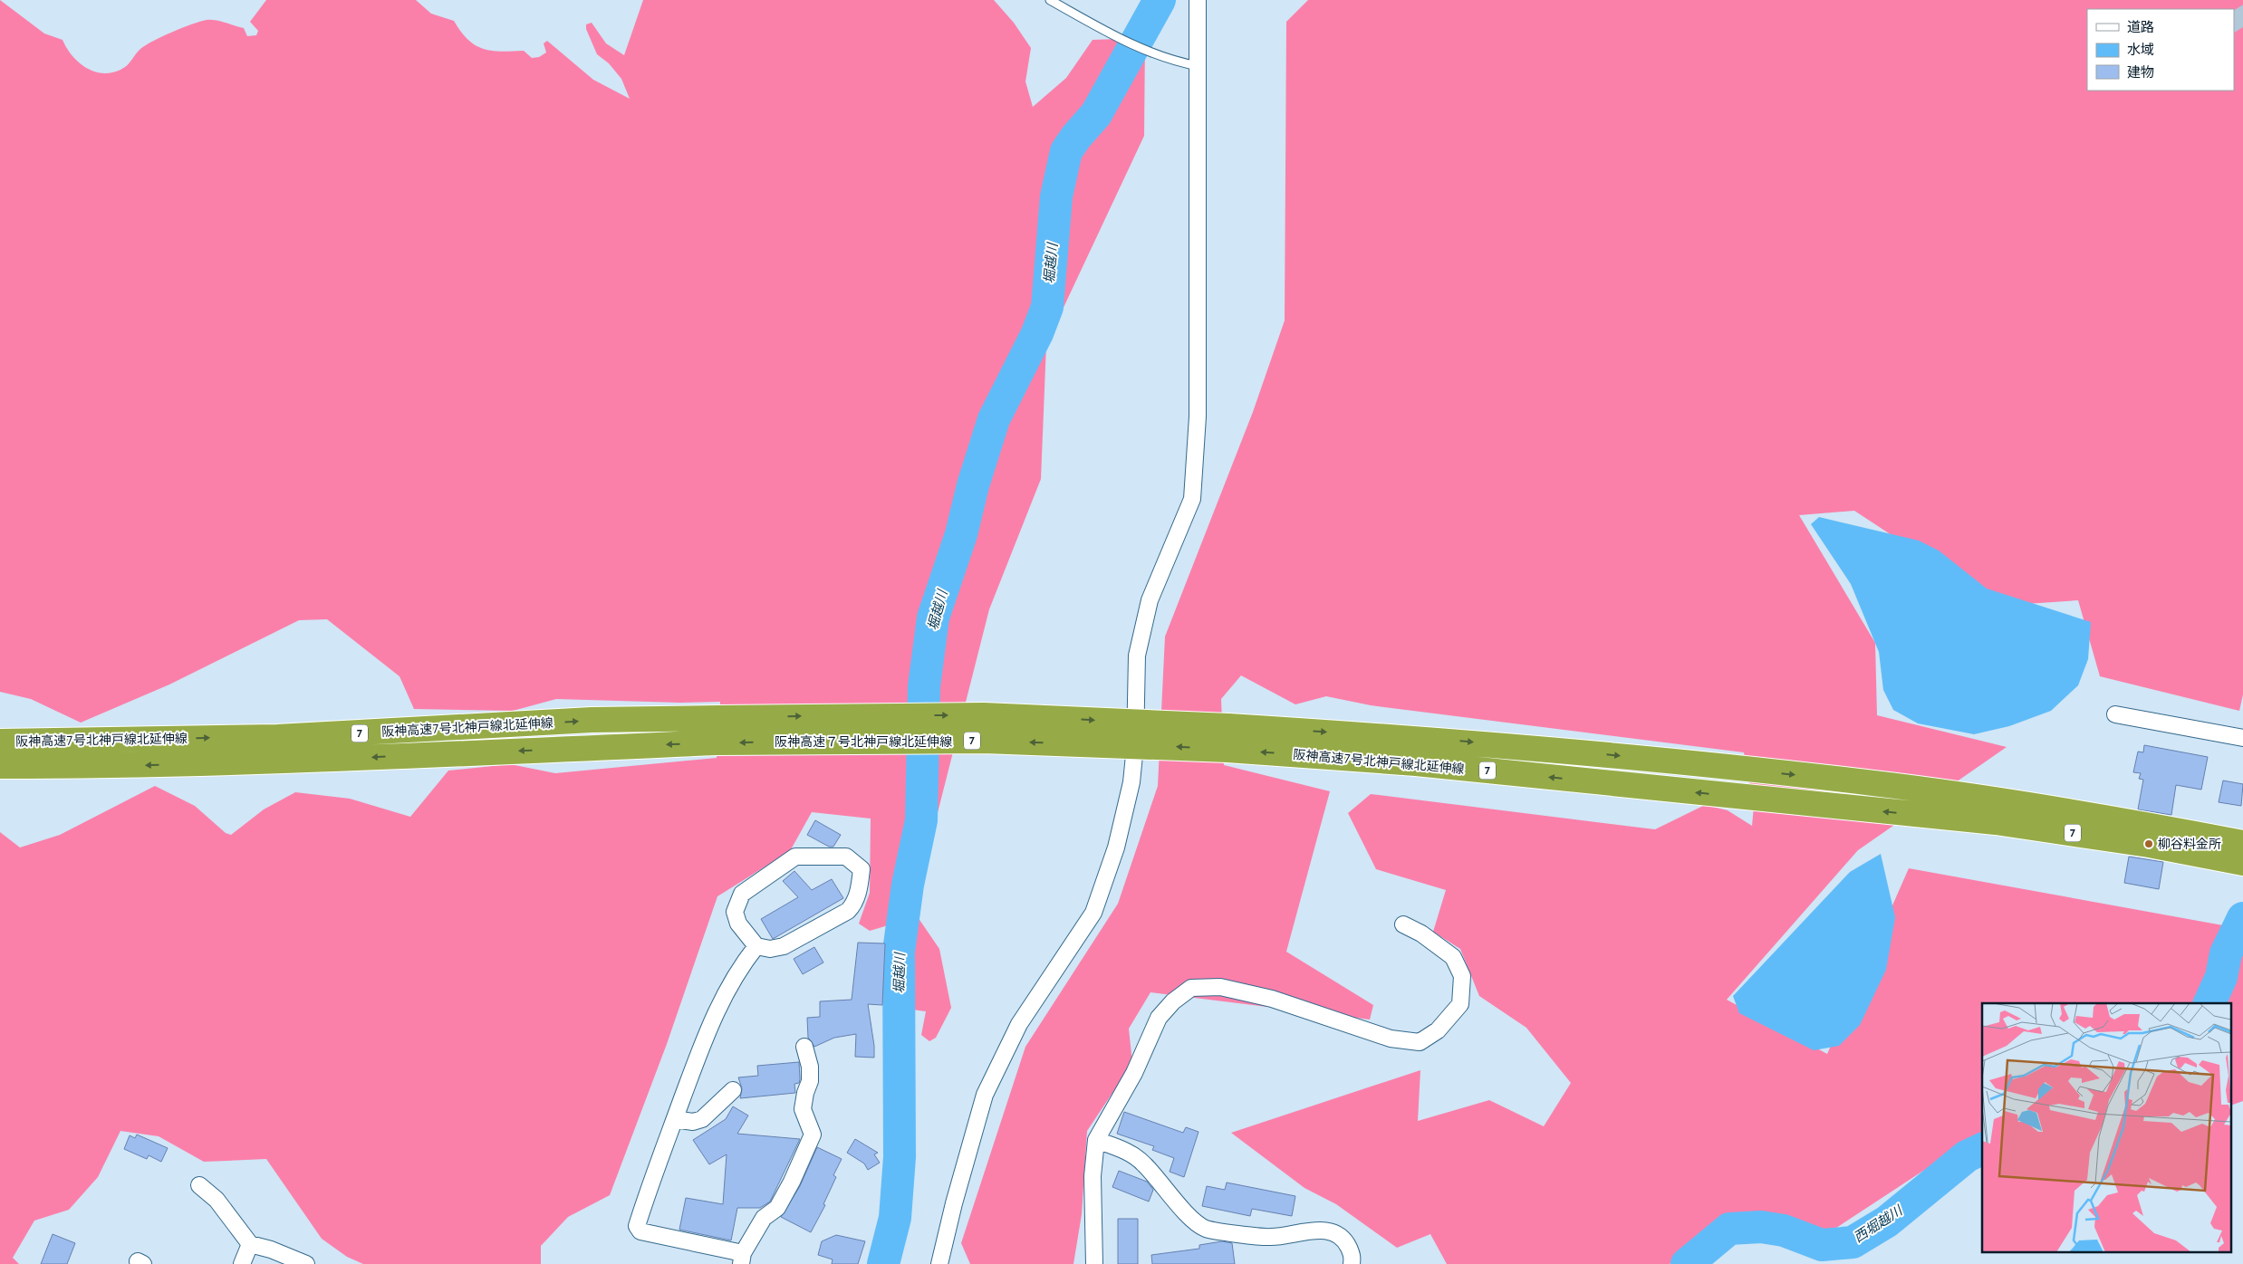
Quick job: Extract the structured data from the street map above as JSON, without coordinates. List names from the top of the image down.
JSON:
{
  "streets": {
    "highway": ["阪神高速7号北神戸線北延伸線", "7", "阪神高速７号北神戸線北延伸線"]
  },
  "crossings": [
    ["阪神高速7号北神戸線北延伸線", "阪神高速７号北神戸線北延伸線"]
  ],
  "water": ["堀越川", "西堀越川"],
  "places": ["柳谷料金所"],
  "legend": ["道路", "水域", "建物"]
}
